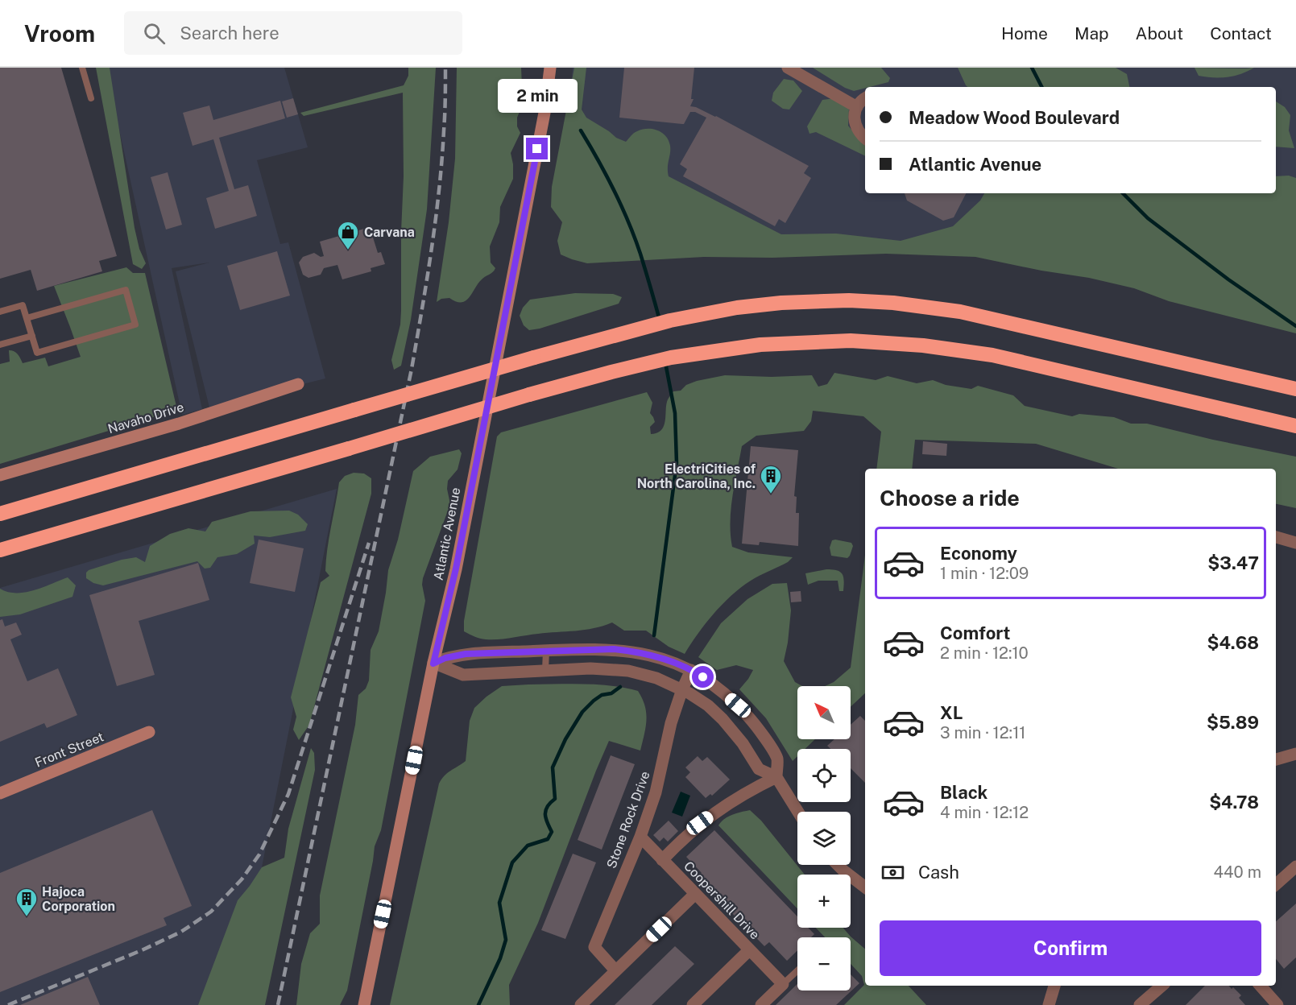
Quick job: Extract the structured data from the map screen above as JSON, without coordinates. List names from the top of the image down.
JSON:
{
  "streets": {
    "main road": ["Navaho Drive", "Atlantic Avenue", "Front Street"],
    "street": ["Stone Rock Drive", "Coopershill Drive"]
  },
  "crossings": [
    ["Stone Rock Drive", "Coopershill Drive"]
  ],
  "places": {
    "shop": ["Carvana"],
    "building": ["ElectriCities of North Carolina, Inc.", "Hajoca Corporation"]
  },
  "north": "top left",
  "page": {
    "header": "Vroom",
    "search": "Search here",
    "nav": [
      "Home",
      "Map",
      "About",
      "Contact"
    ],
    "bubble": "2 min",
    "banner": ["Meadow Wood Boulevard", "Atlantic Avenue"],
    "heading": "Choose a ride",
    "list": [
      {
        "name": "Economy",
        "note": "1 min · 12:09",
        "value": "$3.47"
      },
      {
        "name": "Comfort",
        "note": "2 min · 12:10",
        "value": "$4.68"
      },
      {
        "name": "XL",
        "note": "3 min · 12:11",
        "value": "$5.89"
      },
      {
        "name": "Black",
        "note": "4 min · 12:12",
        "value": "$4.78"
      }
    ],
    "map_buttons": ["+", "−"],
    "pay": ["Cash", "440 m"],
    "buttons": "Confirm"
  }
}
